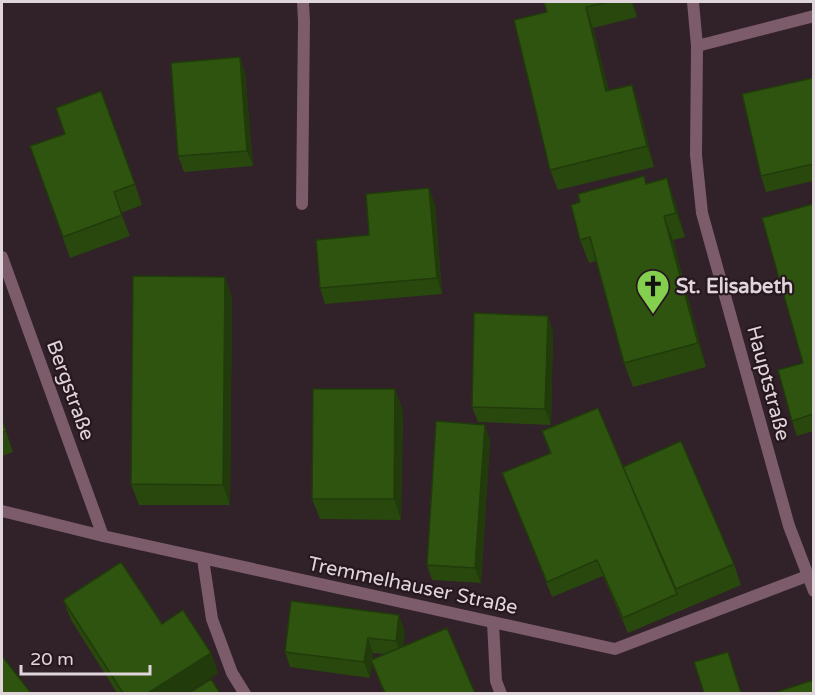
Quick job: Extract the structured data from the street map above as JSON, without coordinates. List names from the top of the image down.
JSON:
{
  "streets": {
    "street": ["Hauptstraße", "Bergstraße", "Tremmelhauser Straße"]
  },
  "crossings": [
    ["Hauptstraße", "Tremmelhauser Straße"],
    ["Bergstraße", "Tremmelhauser Straße"]
  ],
  "places": {
    "church": ["St. Elisabeth"]
  },
  "scale_bar": "20 m"
}
